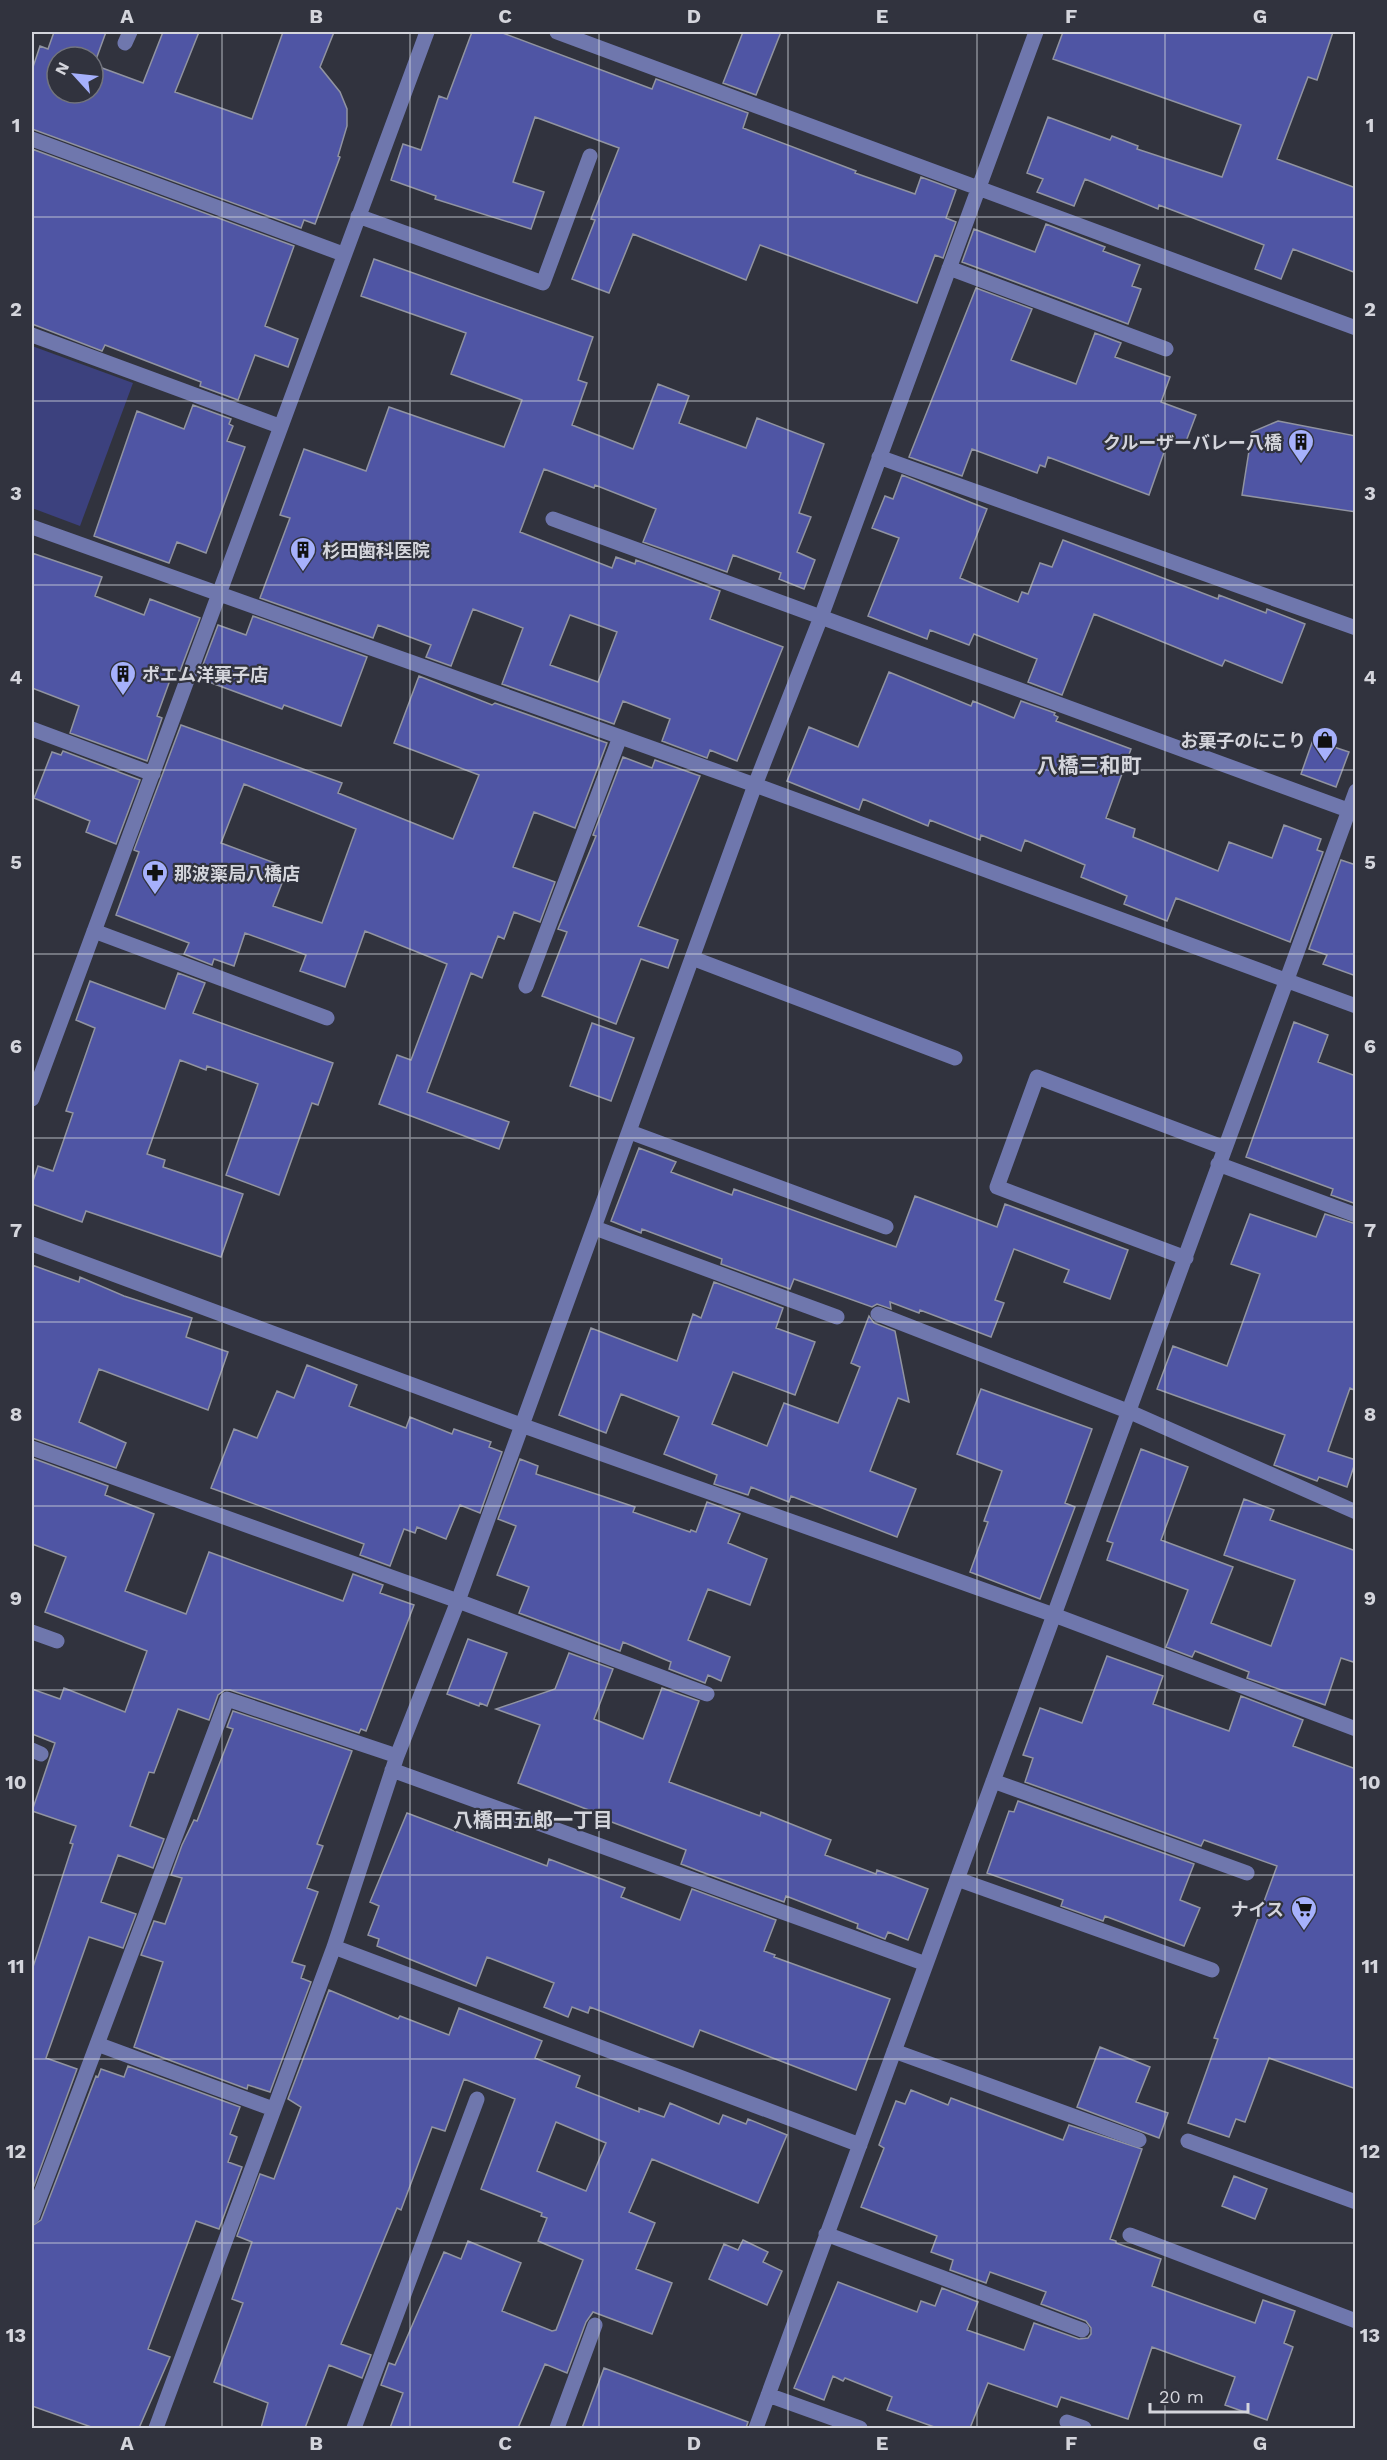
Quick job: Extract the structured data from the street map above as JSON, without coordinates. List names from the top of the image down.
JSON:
{
  "districts": ["八橋三和町", "八橋田五郎一丁目"],
  "places": {
    "building": ["クルーザーバレー八橋", "杉田歯科医院", "ポエム洋菓子店"],
    "shop": ["お菓子のにこり"],
    "pharmacy": ["那波薬局八橋店"],
    "supermarket": ["ナイス"]
  },
  "scale_bar": "20 m",
  "north": "top left",
  "grid": {
    "columns": [
      "A",
      "B",
      "C",
      "D",
      "E",
      "F",
      "G"
    ],
    "rows": [
      "1",
      "2",
      "3",
      "4",
      "5",
      "6",
      "7",
      "8",
      "9",
      "10",
      "11",
      "12",
      "13"
    ]
  }
}
